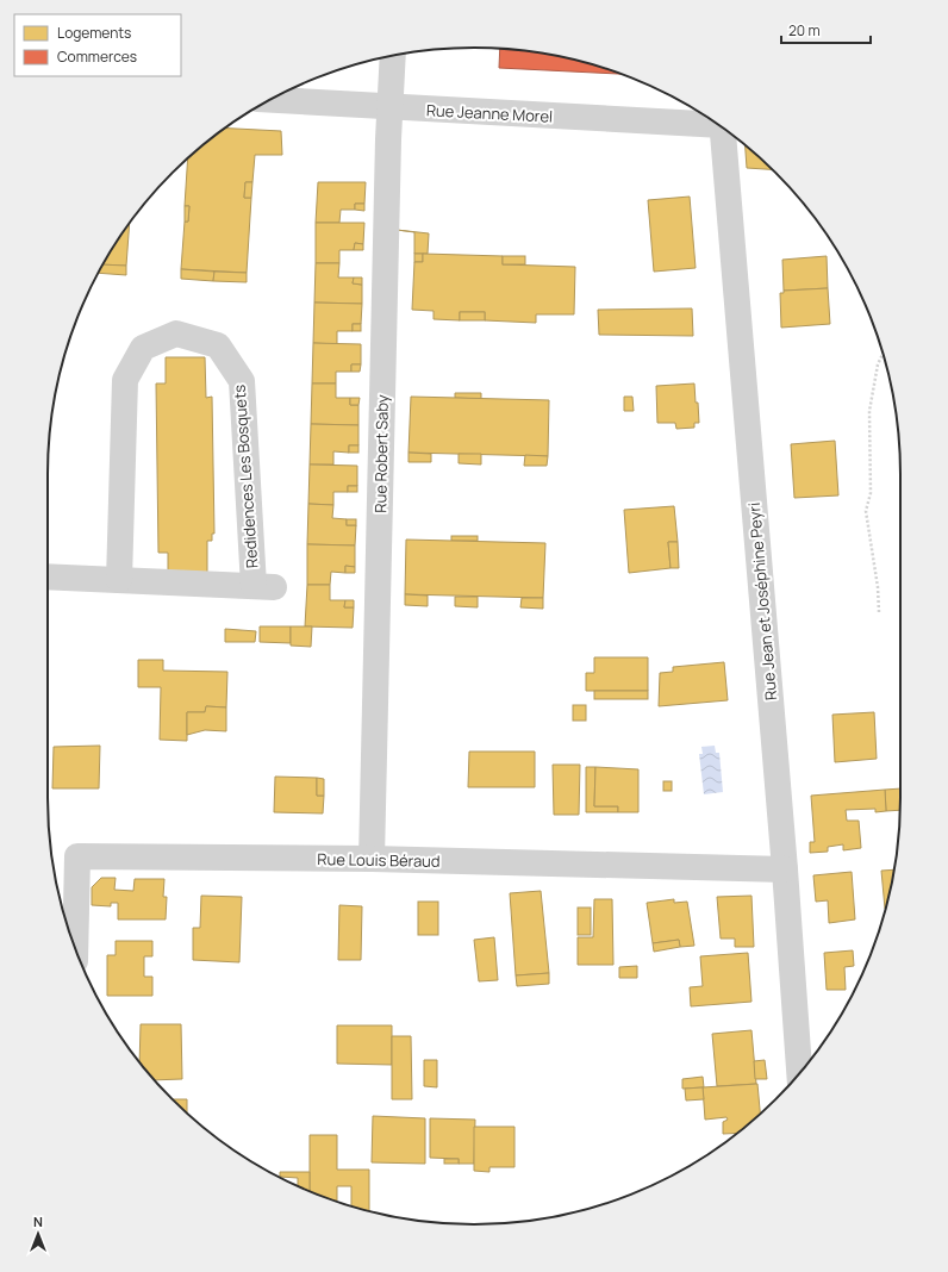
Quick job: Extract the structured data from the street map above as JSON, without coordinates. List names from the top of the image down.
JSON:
{
  "streets": {
    "street": [
      "Rue Jeanne Morel",
      "Rue Robert Saby",
      "Redidences Les Bosquets",
      "Rue Jean et Joséphine Peyri",
      "Rue Louis Béraud"
    ]
  },
  "crossings": [
    ["Rue Jeanne Morel", "Rue Robert Saby"],
    ["Rue Robert Saby", "Rue Louis Béraud"],
    ["Rue Jean et Joséphine Peyri", "Rue Louis Béraud"]
  ],
  "legend": ["Logements", "Commerces"],
  "scale_bar": "20 m",
  "north": "top"
}
